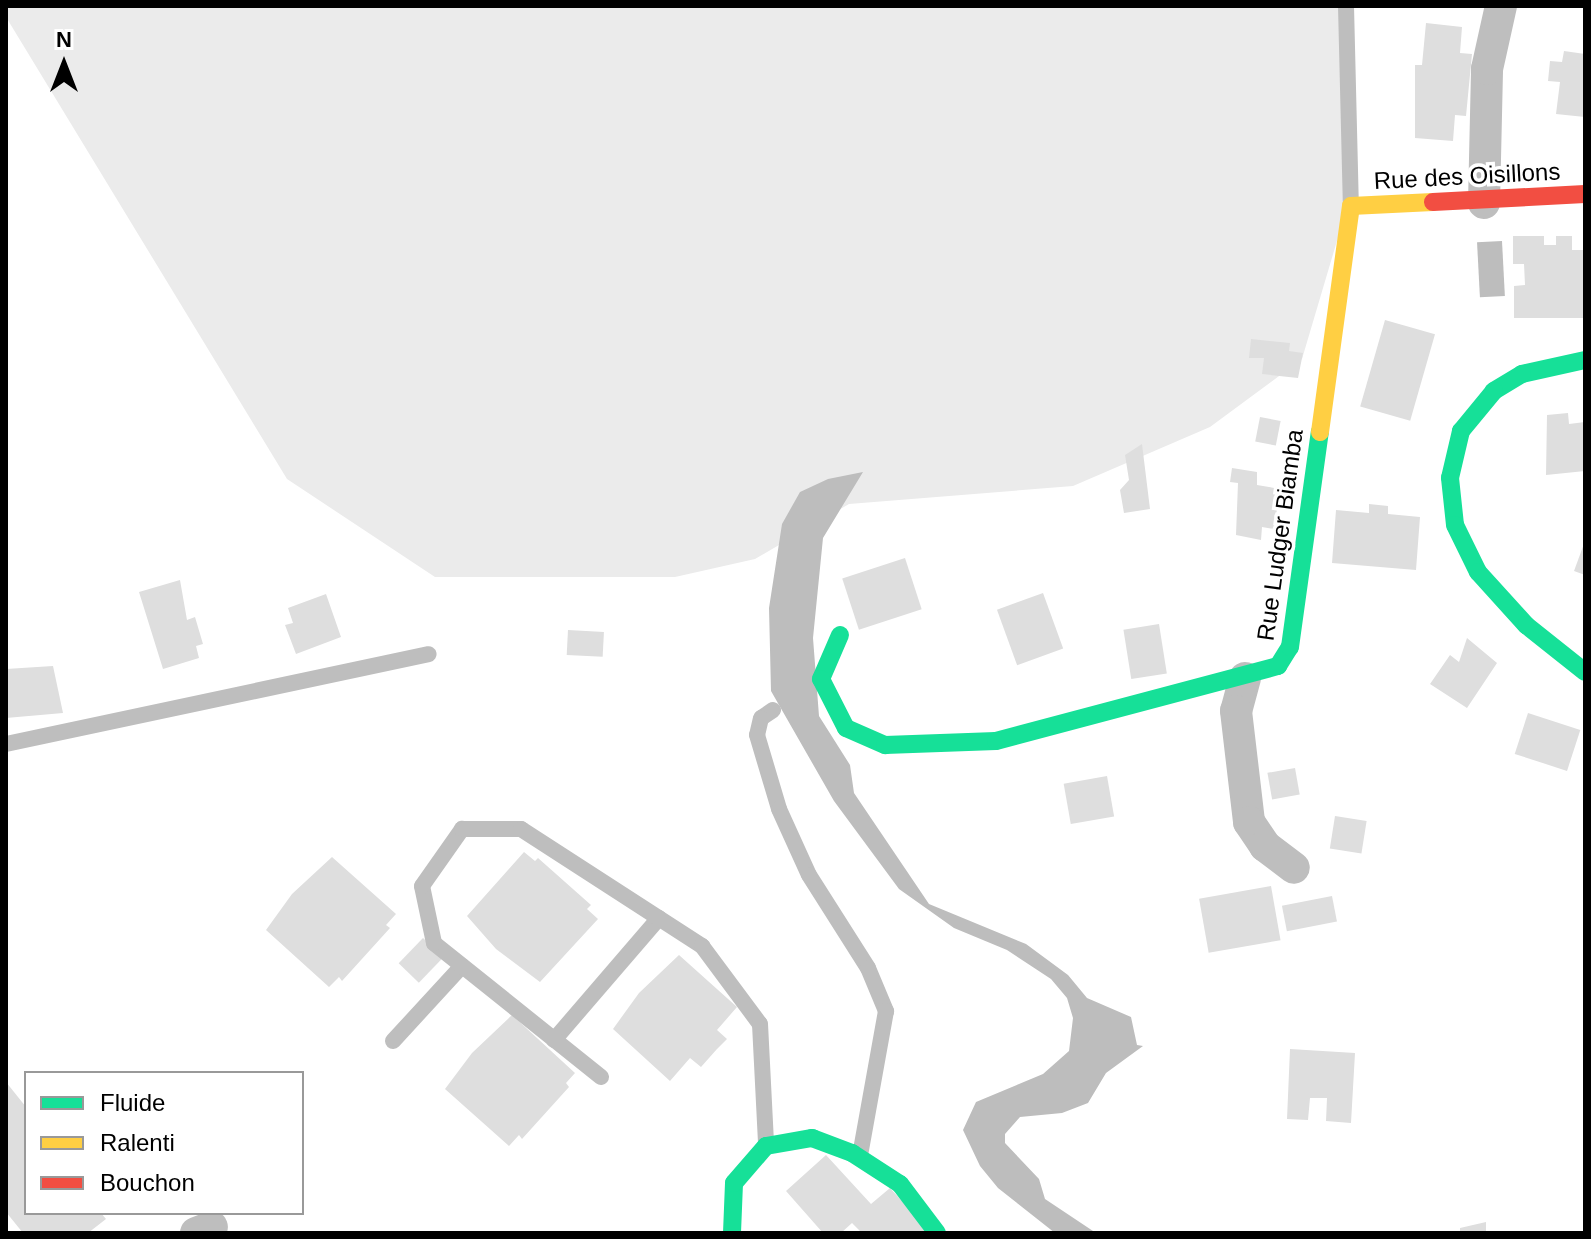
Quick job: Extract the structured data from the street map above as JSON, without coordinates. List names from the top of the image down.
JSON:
{
  "streets": {
    "street": ["Rue des Oisillons", "Rue Ludger Biamba"]
  },
  "crossings": [
    ["Rue des Oisillons", "Rue Ludger Biamba"]
  ],
  "legend": ["Fluide", "Ralenti", "Bouchon"],
  "north": "top"
}
